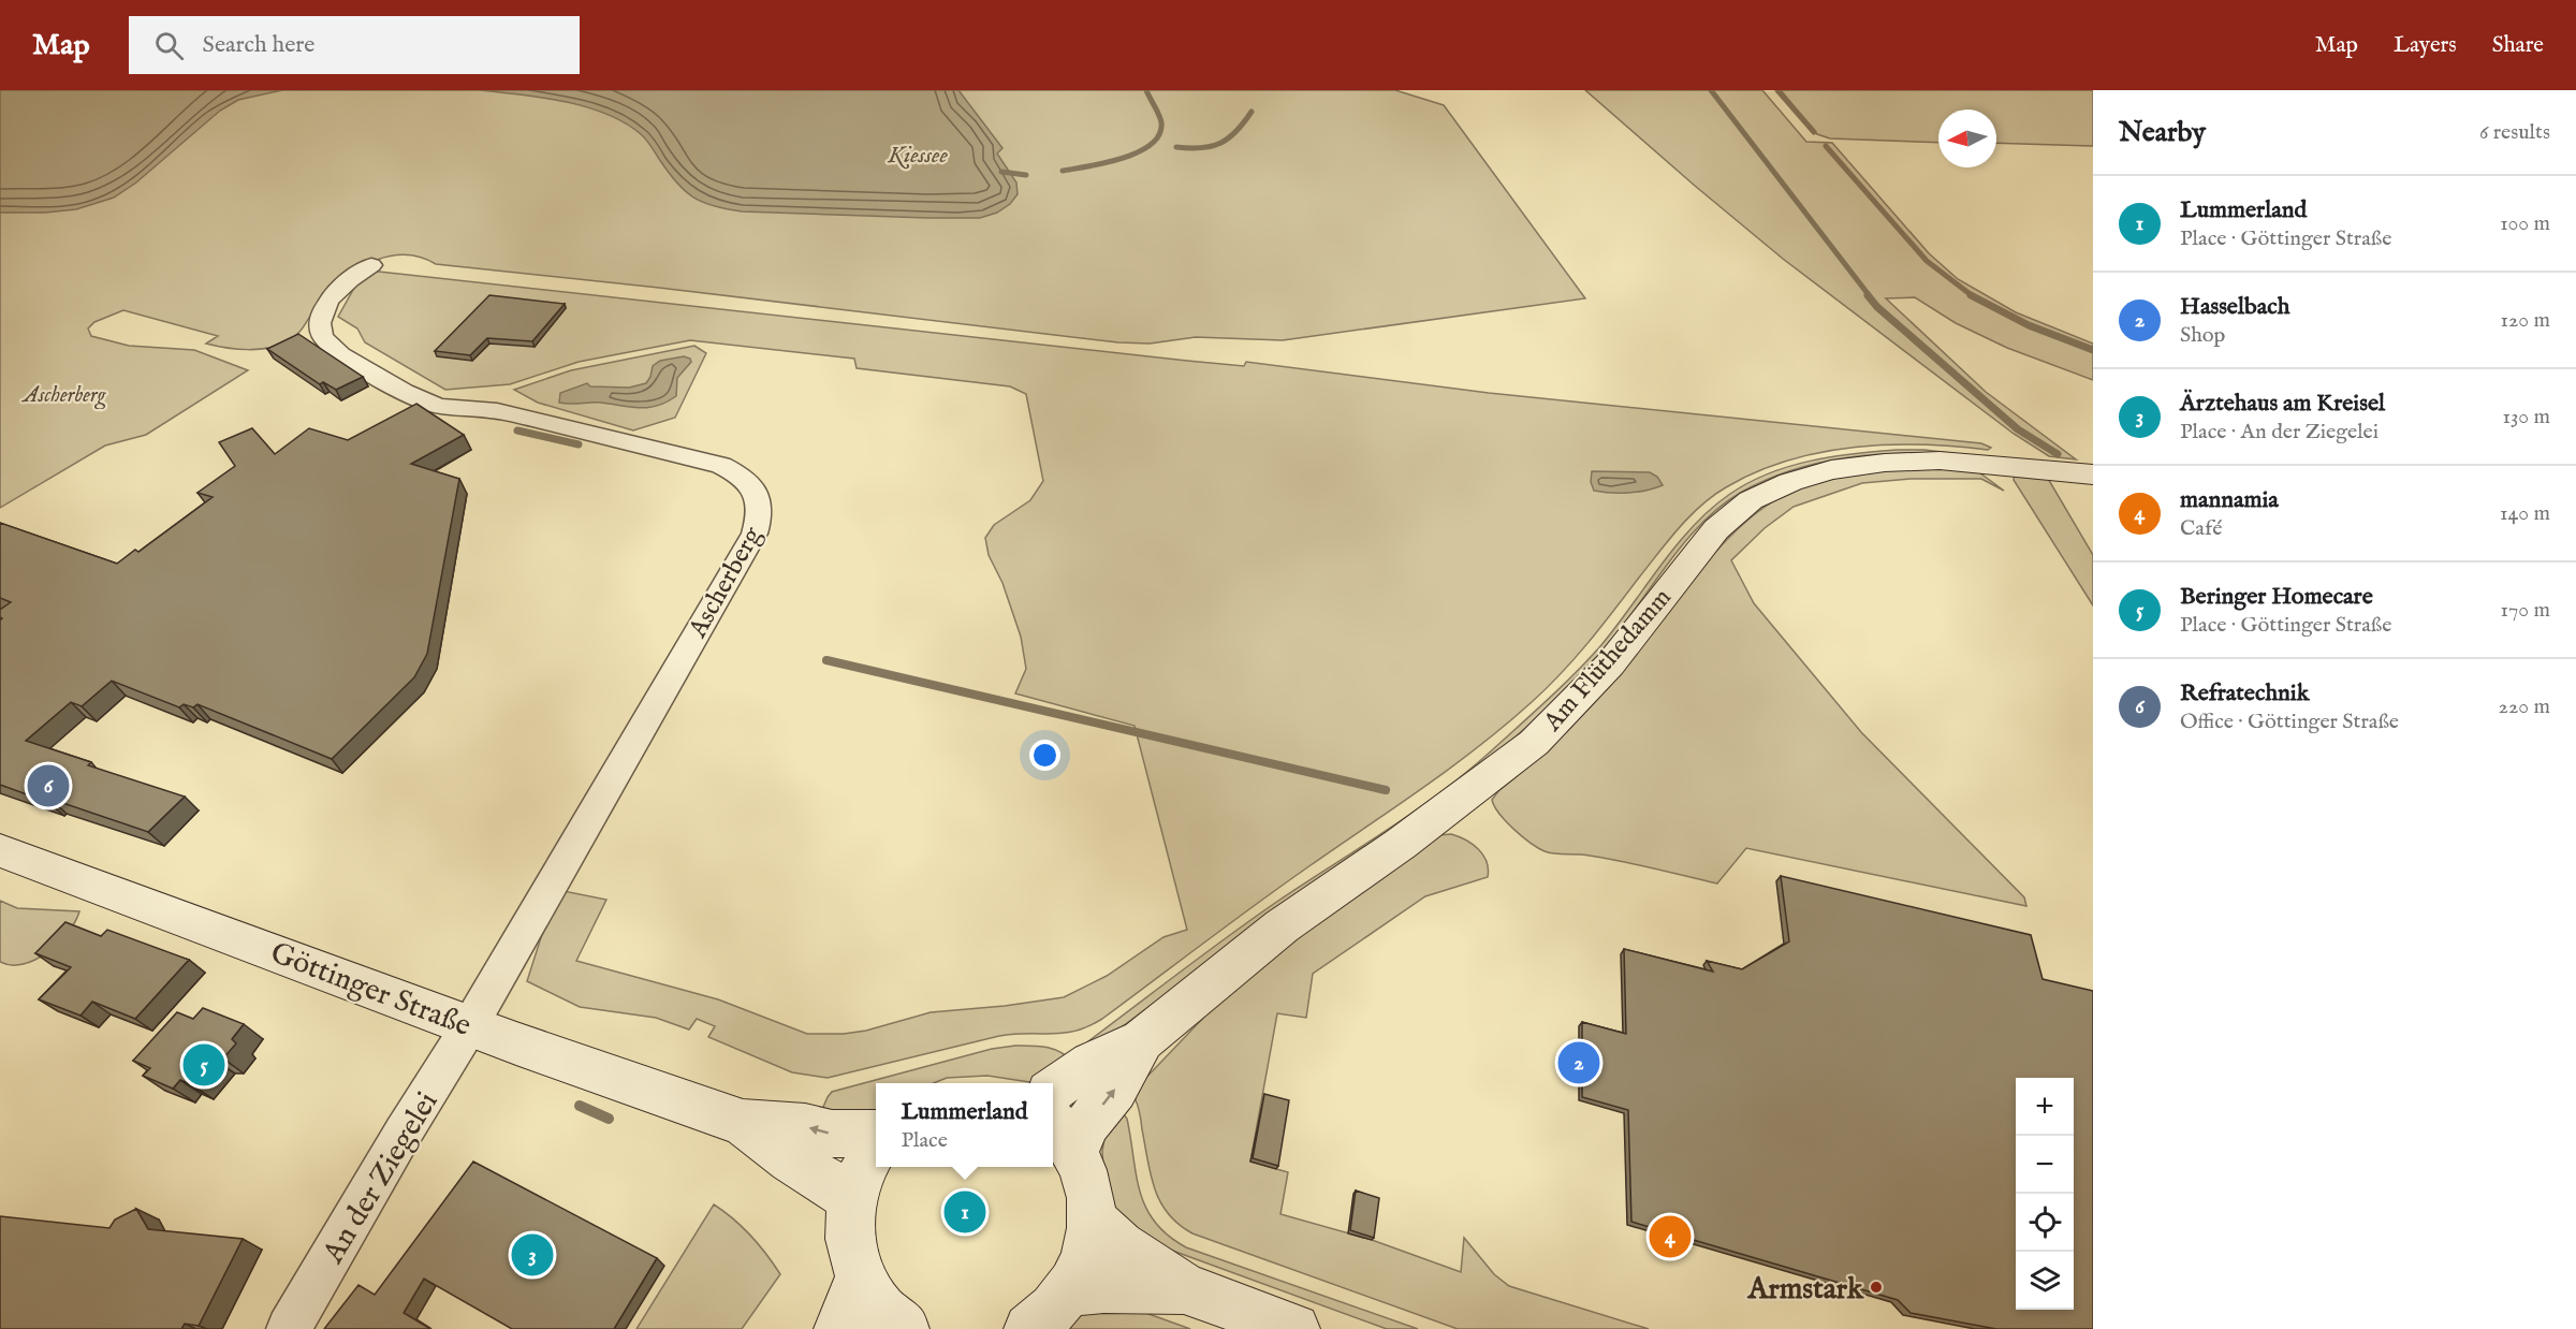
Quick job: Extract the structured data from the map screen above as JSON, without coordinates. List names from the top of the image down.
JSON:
{
  "streets": {
    "main road": ["Am Flüthedamm", "Göttinger Straße"],
    "street": ["Ascherberg", "An der Ziegelei"]
  },
  "crossings": [
    ["Ascherberg", "Göttinger Straße"],
    ["Ascherberg", "An der Ziegelei"],
    ["Göttinger Straße", "An der Ziegelei"]
  ],
  "water": ["Kiessee"],
  "parks": ["Ascherberg"],
  "places": ["Armstark"],
  "north": "left",
  "page": {
    "header": "Map",
    "search": "Search here",
    "nav": ["Map", "Layers", "Share"],
    "heading": ["Nearby", "6 results"],
    "list": [
      {
        "mark": "1",
        "name": "Lummerland",
        "note": "Place · Göttinger Straße",
        "value": "100 m"
      },
      {
        "mark": "2",
        "name": "Hasselbach",
        "note": "Shop",
        "value": "120 m"
      },
      {
        "mark": "3",
        "name": "Ärztehaus am Kreisel",
        "note": "Place · An der Ziegelei",
        "value": "130 m"
      },
      {
        "mark": "4",
        "name": "mannamia",
        "note": "Café",
        "value": "140 m"
      },
      {
        "mark": "5",
        "name": "Beringer Homecare",
        "note": "Place · Göttinger Straße",
        "value": "170 m"
      },
      {
        "mark": "6",
        "name": "Refratechnik",
        "note": "Office · Göttinger Straße",
        "value": "220 m"
      }
    ],
    "pins": [
      "6",
      "2",
      "5",
      "1",
      "4",
      "3"
    ],
    "map_buttons": ["+", "−"],
    "popup": ["Lummerland", "Place"]
  }
}
